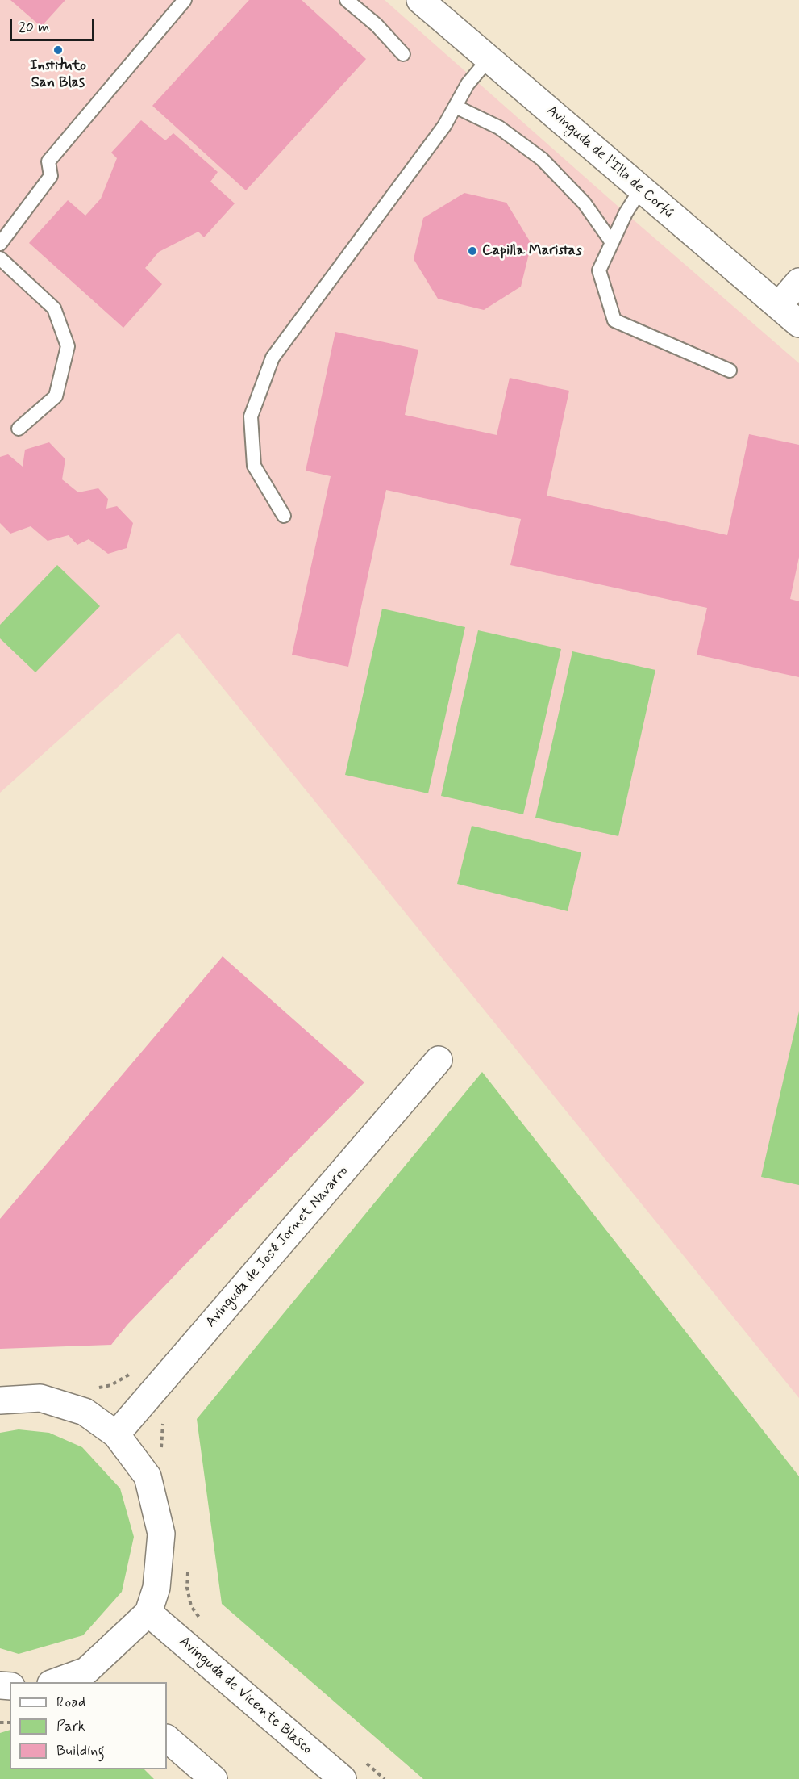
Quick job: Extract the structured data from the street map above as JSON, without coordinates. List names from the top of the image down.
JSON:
{
  "streets": {
    "street": ["Avinguda de l'Illa de Corfú", "Avinguda de José Jornet Navarro", "Avinguda de Vicente Blasco"]
  },
  "places": ["Instituto San Blas", "Capilla Maristas"],
  "legend": ["Road", "Park", "Building"],
  "scale_bar": "20 m"
}
